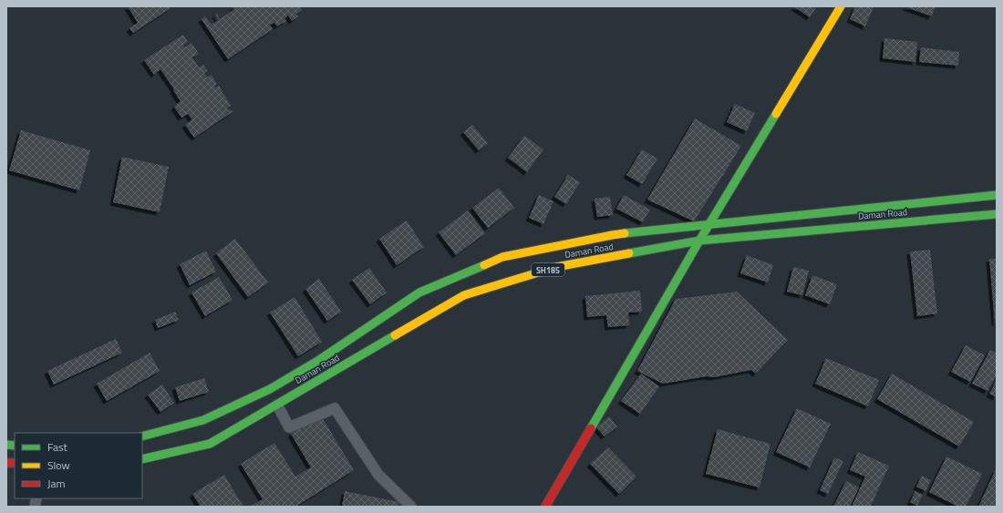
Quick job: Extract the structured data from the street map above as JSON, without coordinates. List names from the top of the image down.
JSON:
{
  "streets": {
    "main road": ["Daman Road", "SH185"]
  },
  "legend": ["Fast", "Slow", "Jam"]
}
